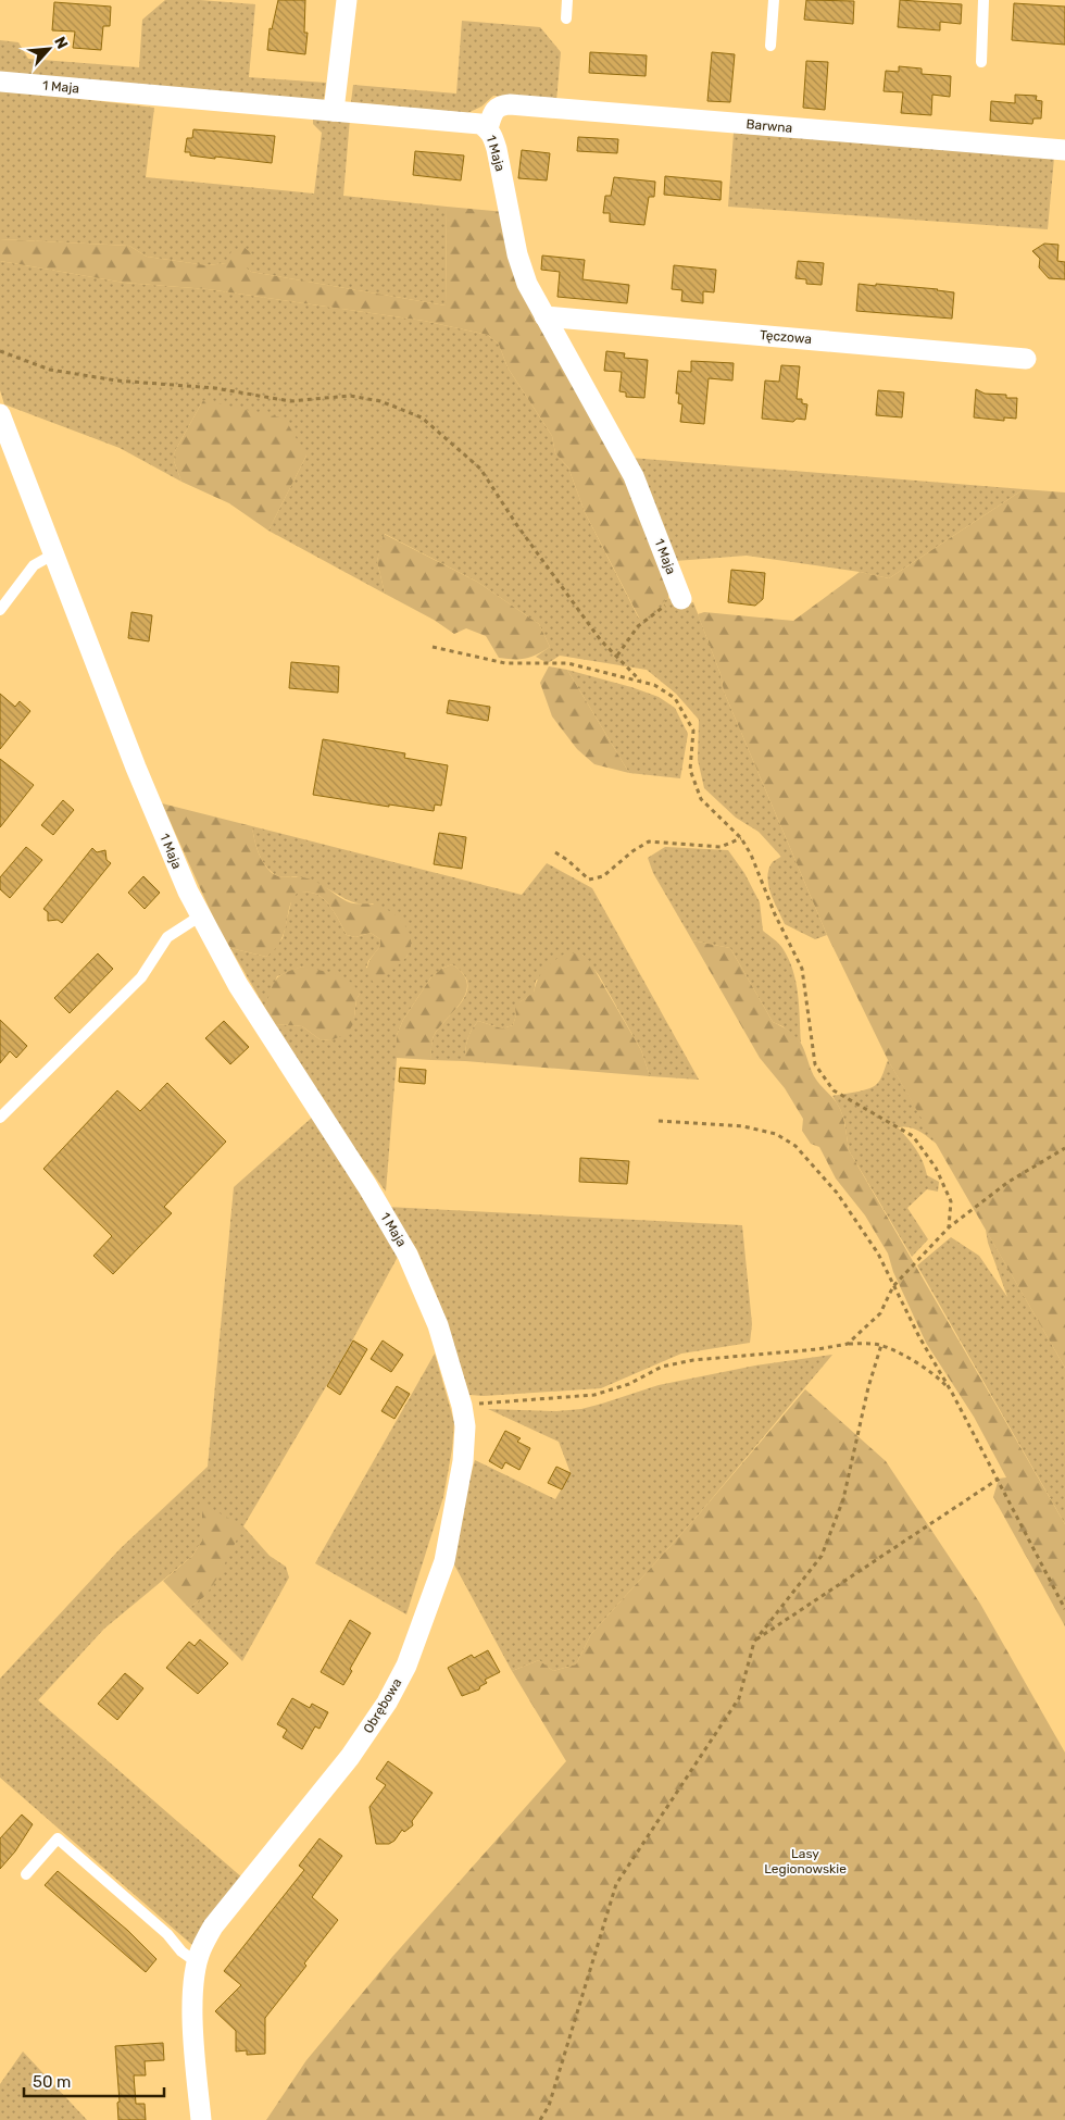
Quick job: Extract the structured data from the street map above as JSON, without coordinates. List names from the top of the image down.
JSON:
{
  "streets": {
    "street": [
      "1 Maja",
      "Barwna",
      "Tęczowa",
      "Obrębowa"
    ]
  },
  "crossings": [
    ["1 Maja", "Barwna"],
    ["1 Maja", "Tęczowa"],
    ["1 Maja", "Obrębowa"]
  ],
  "parks": ["Lasy Legionowskie"],
  "scale_bar": "50 m",
  "north": "top right"
}
